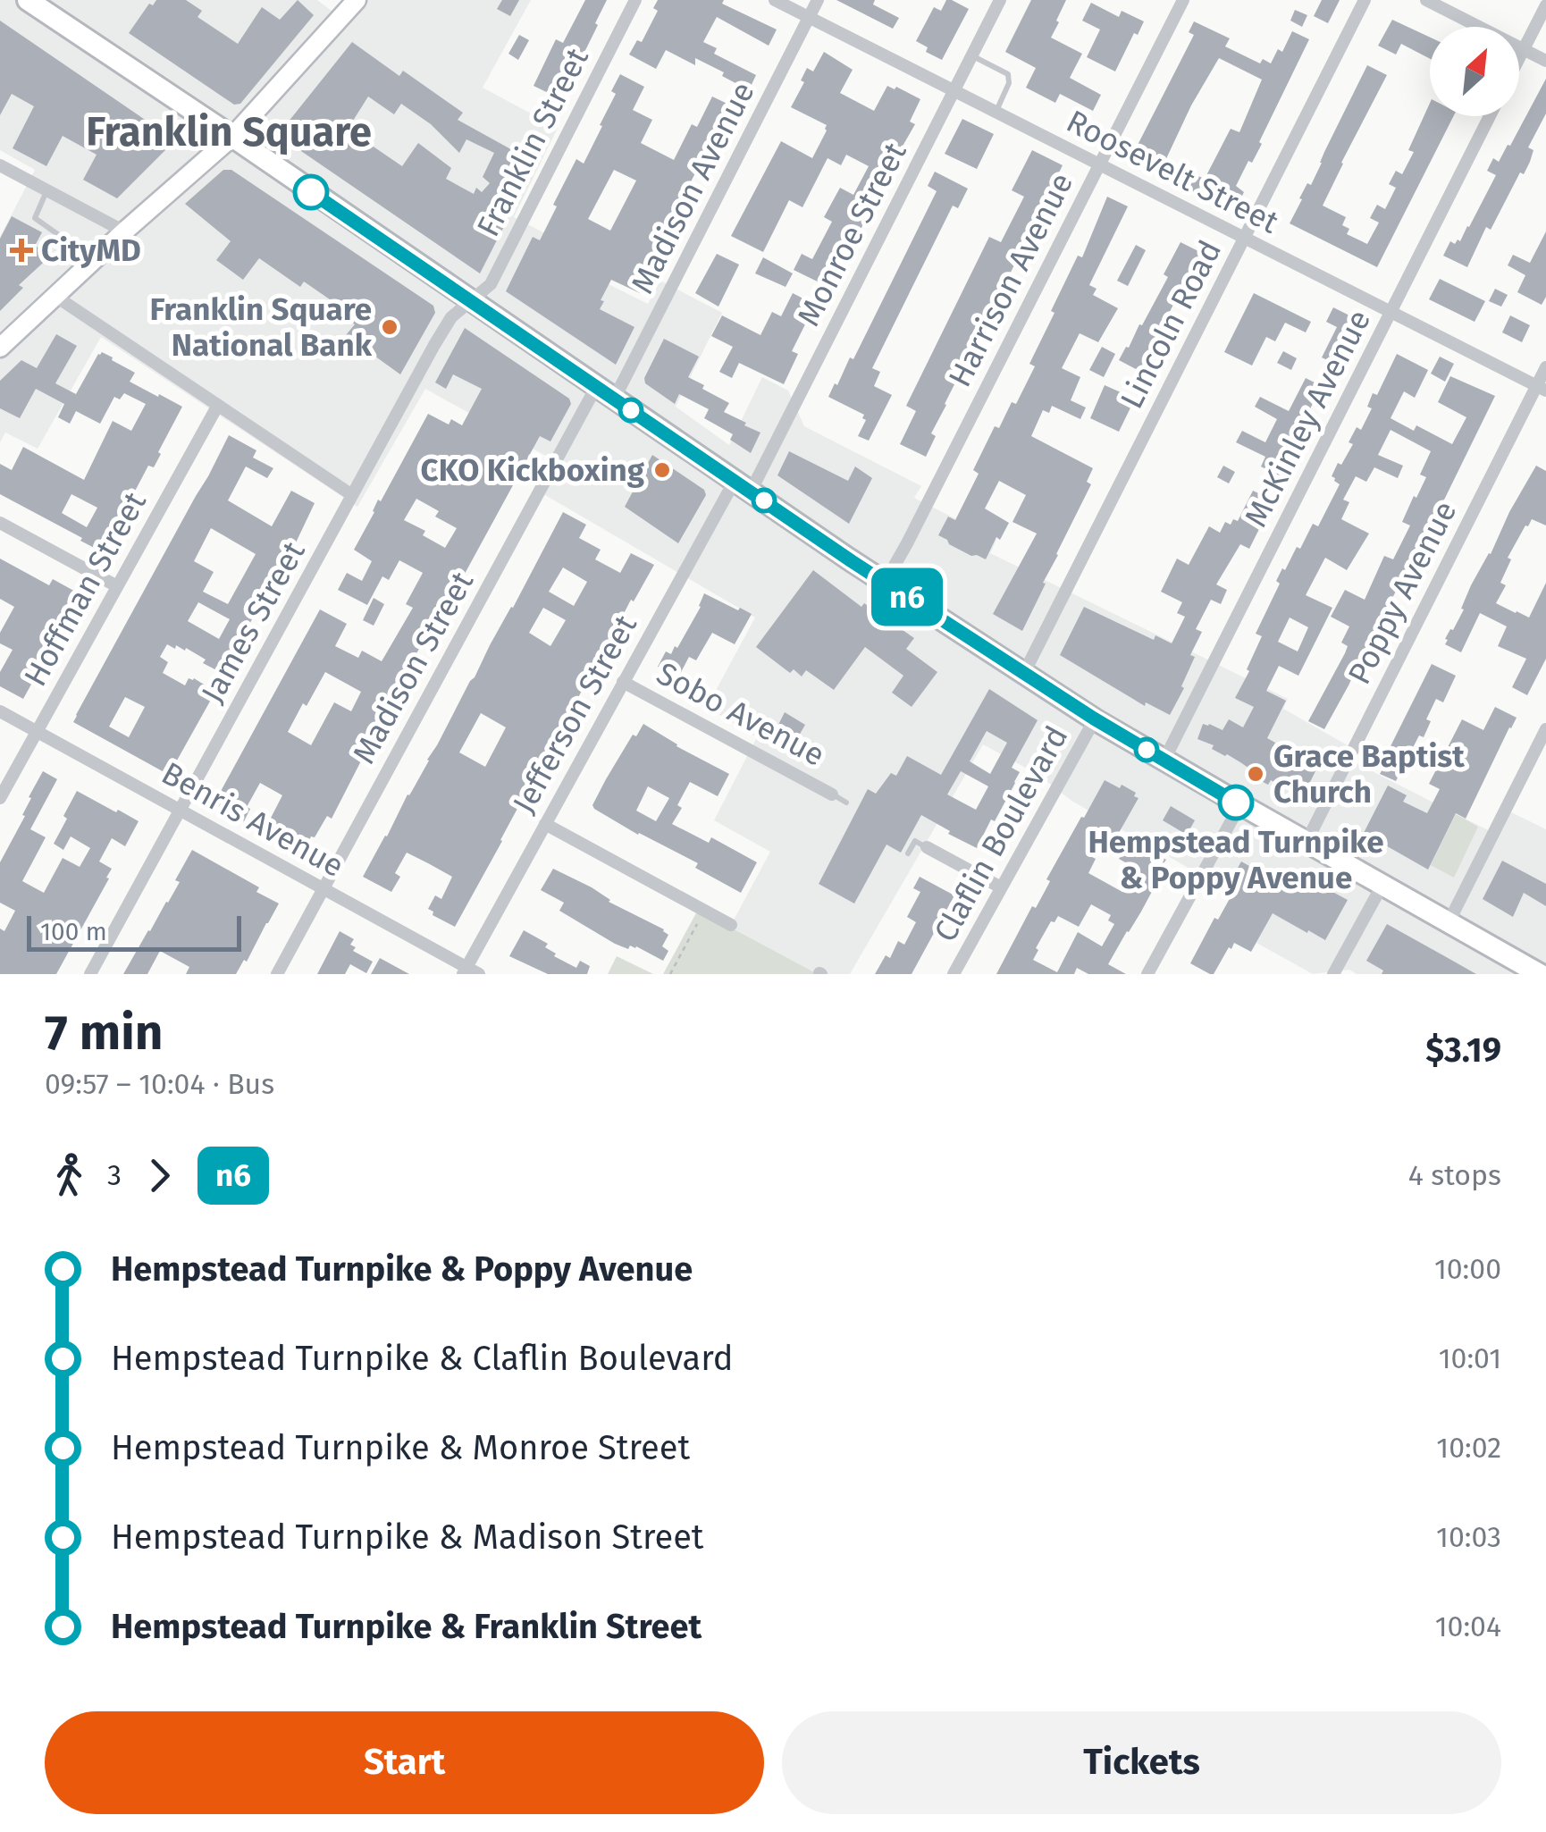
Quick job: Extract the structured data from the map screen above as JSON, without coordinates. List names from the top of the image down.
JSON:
{
  "streets": {
    "street": [
      "Franklin Street",
      "Roosevelt Street",
      "Madison Avenue",
      "Monroe Street",
      "Harrison Avenue",
      "Lincoln Road",
      "McKinley Avenue",
      "Hoffman Street",
      "Poppy Avenue",
      "James Street",
      "Madison Street",
      "Jefferson Street",
      "Sobo Avenue",
      "Benris Avenue",
      "Claflin Boulevard"
    ]
  },
  "crossings": [
    ["Franklin Street", "James Street"],
    ["Roosevelt Street", "Madison Avenue"],
    ["Roosevelt Street", "Monroe Street"],
    ["Roosevelt Street", "Harrison Avenue"],
    ["Roosevelt Street", "Lincoln Road"],
    ["Roosevelt Street", "McKinley Avenue"],
    ["Roosevelt Street", "Poppy Avenue"],
    ["Monroe Street", "Jefferson Street"],
    ["Hoffman Street", "Benris Avenue"],
    ["James Street", "Benris Avenue"],
    ["Madison Street", "Benris Avenue"],
    ["Jefferson Street", "Sobo Avenue"],
    ["Jefferson Street", "Benris Avenue"]
  ],
  "districts": ["Franklin Square"],
  "places": {
    "health": ["CityMD"],
    "other": [
      "Franklin Square National Bank",
      "CKO Kickboxing",
      "Grace Baptist Church",
      "Hempstead Turnpike & Poppy Avenue"
    ]
  },
  "lines": ["bus line n6"],
  "scale_bar": "100 m",
  "north": "top right",
  "page": {
    "on_map": "n6",
    "scale": "100 m",
    "heading": ["7 min", "09:57 – 10:04 · Bus", "$3.19"],
    "legs": ["3", "n6", "4 stops"],
    "list": [
      {
        "name": "Hempstead Turnpike & Poppy Avenue",
        "value": "10:00"
      },
      {
        "name": "Hempstead Turnpike & Claflin Boulevard",
        "value": "10:01"
      },
      {
        "name": "Hempstead Turnpike & Monroe Street",
        "value": "10:02"
      },
      {
        "name": "Hempstead Turnpike & Madison Street",
        "value": "10:03"
      },
      {
        "name": "Hempstead Turnpike & Franklin Street",
        "value": "10:04"
      }
    ],
    "buttons": ["Start", "Tickets"]
  }
}
